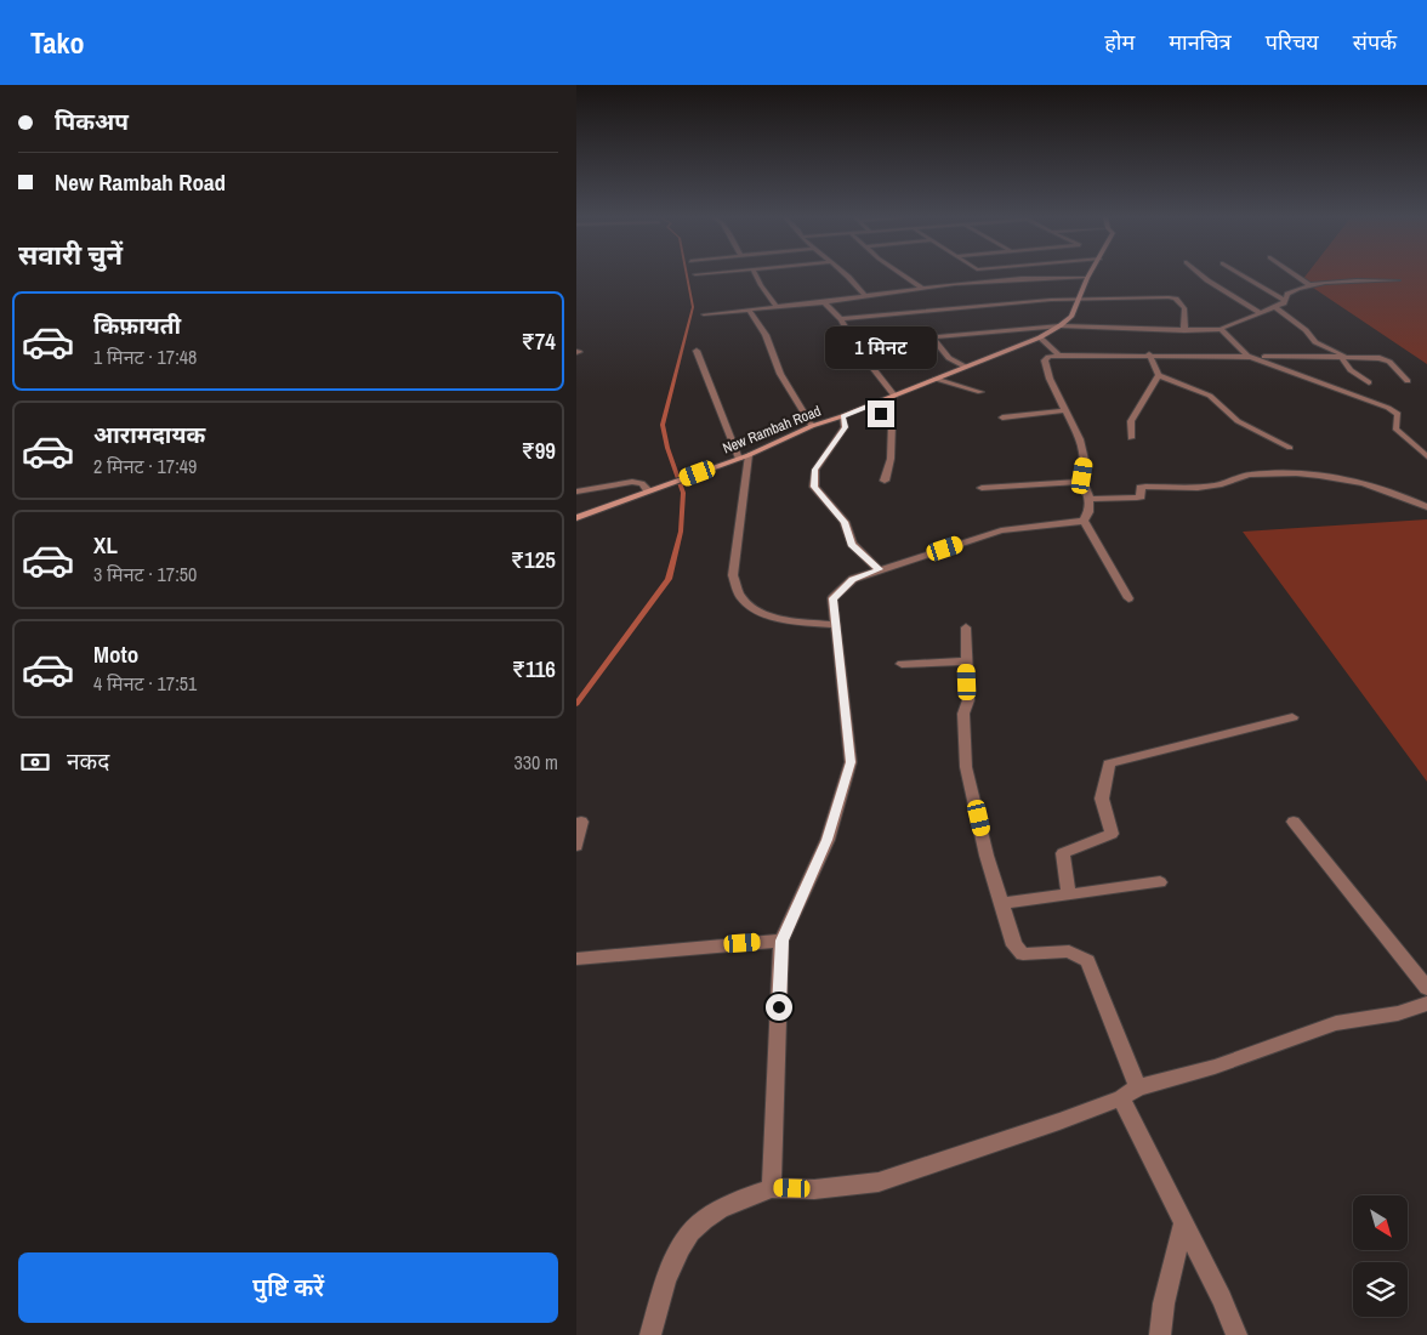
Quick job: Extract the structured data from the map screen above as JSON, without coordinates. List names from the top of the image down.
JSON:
{
  "streets": {
    "street": ["New Rambah Road"]
  },
  "north": "bottom right",
  "page": {
    "header": "Tako",
    "nav": [
      "होम",
      "मानचित्र",
      "परिचय",
      "संपर्क"
    ],
    "banner": ["पिकअप", "New Rambah Road"],
    "heading": "सवारी चुनें",
    "list": [
      {
        "name": "किफ़ायती",
        "note": "1 मिनट · 17:48",
        "value": "₹74"
      },
      {
        "name": "आरामदायक",
        "note": "2 मिनट · 17:49",
        "value": "₹99"
      },
      {
        "name": "XL",
        "note": "3 मिनट · 17:50",
        "value": "₹125"
      },
      {
        "name": "Moto",
        "note": "4 मिनट · 17:51",
        "value": "₹116"
      }
    ],
    "bubble": "1 मिनट",
    "pay": ["नकद", "330 m"],
    "buttons": "पुष्टि करें"
  }
}
